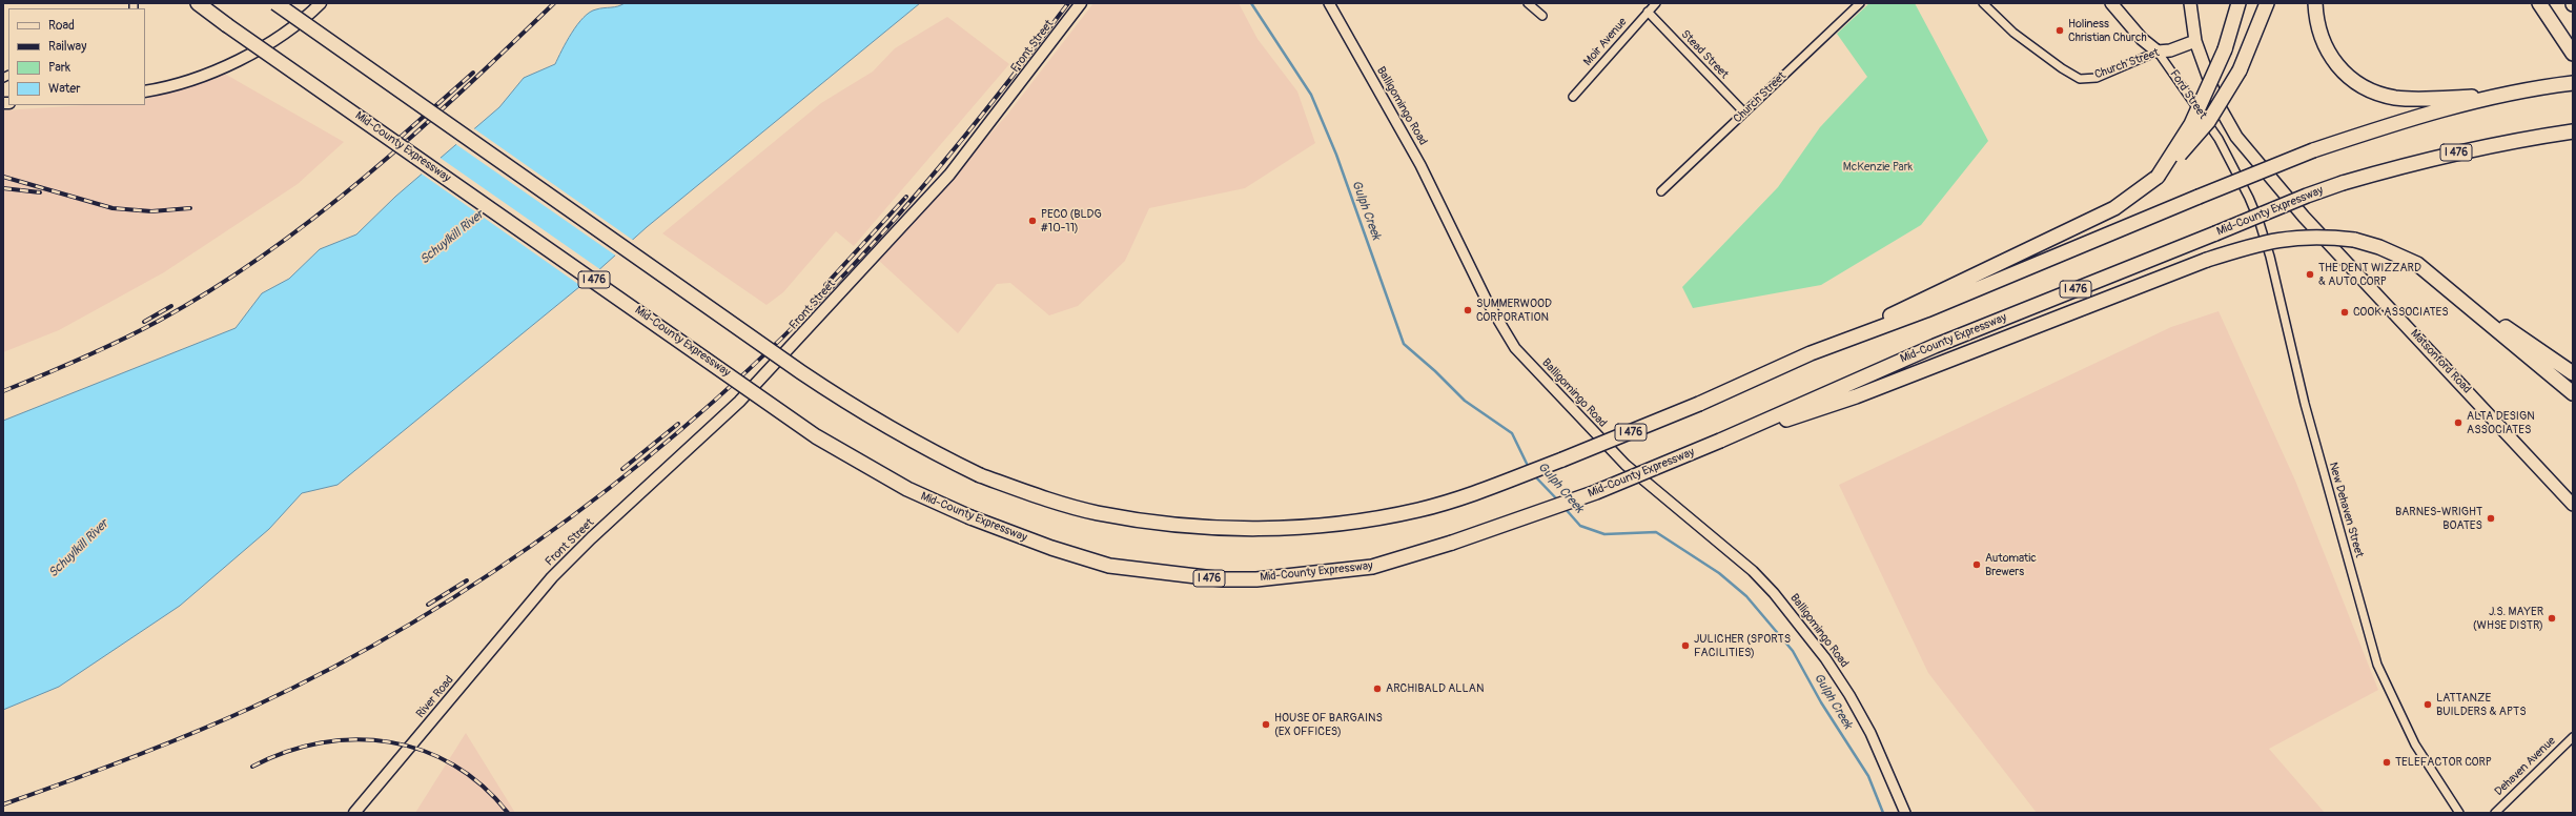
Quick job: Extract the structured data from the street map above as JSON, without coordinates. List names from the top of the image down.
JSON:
{
  "streets": {
    "highway": ["Mid-County Expressway", "I 476"],
    "main road": [
      "Front Street",
      "Church Street",
      "Ford Street",
      "Matsonford Road",
      "River Road"
    ],
    "street": [
      "Moir Avenue",
      "Stead Street",
      "Balligomingo Road",
      "New Dehaven Street",
      "Dehaven Avenue"
    ]
  },
  "crossings": [
    ["Moir Avenue", "Stead Street"],
    ["Front Street", "River Road"],
    ["Stead Street", "Church Street"],
    ["Church Street", "Ford Street"],
    ["Church Street", "Matsonford Road"],
    ["Ford Street", "New Dehaven Street"]
  ],
  "water": ["Gulph Creek", "Schuylkill River"],
  "parks": ["McKenzie Park"],
  "places": [
    "Holiness Christian Church",
    "PECO (BLDG #10-11)",
    "THE DENT WIZZARD & AUTO CORP",
    "SUMMERWOOD CORPORATION",
    "COOK ASSOCIATES",
    "ALTA DESIGN ASSOCIATES",
    "BARNES-WRIGHT BOATES",
    "Automatic Brewers",
    "J.S. MAYER (WHSE DISTR)",
    "JULICHER (SPORTS FACILITIES)",
    "ARCHIBALD ALLAN",
    "LATTANZE BUILDERS & APTS",
    "HOUSE OF BARGAINS (EX OFFICES)",
    "TELEFACTOR CORP"
  ],
  "legend": [
    "Road",
    "Railway",
    "Park",
    "Water"
  ]
}
